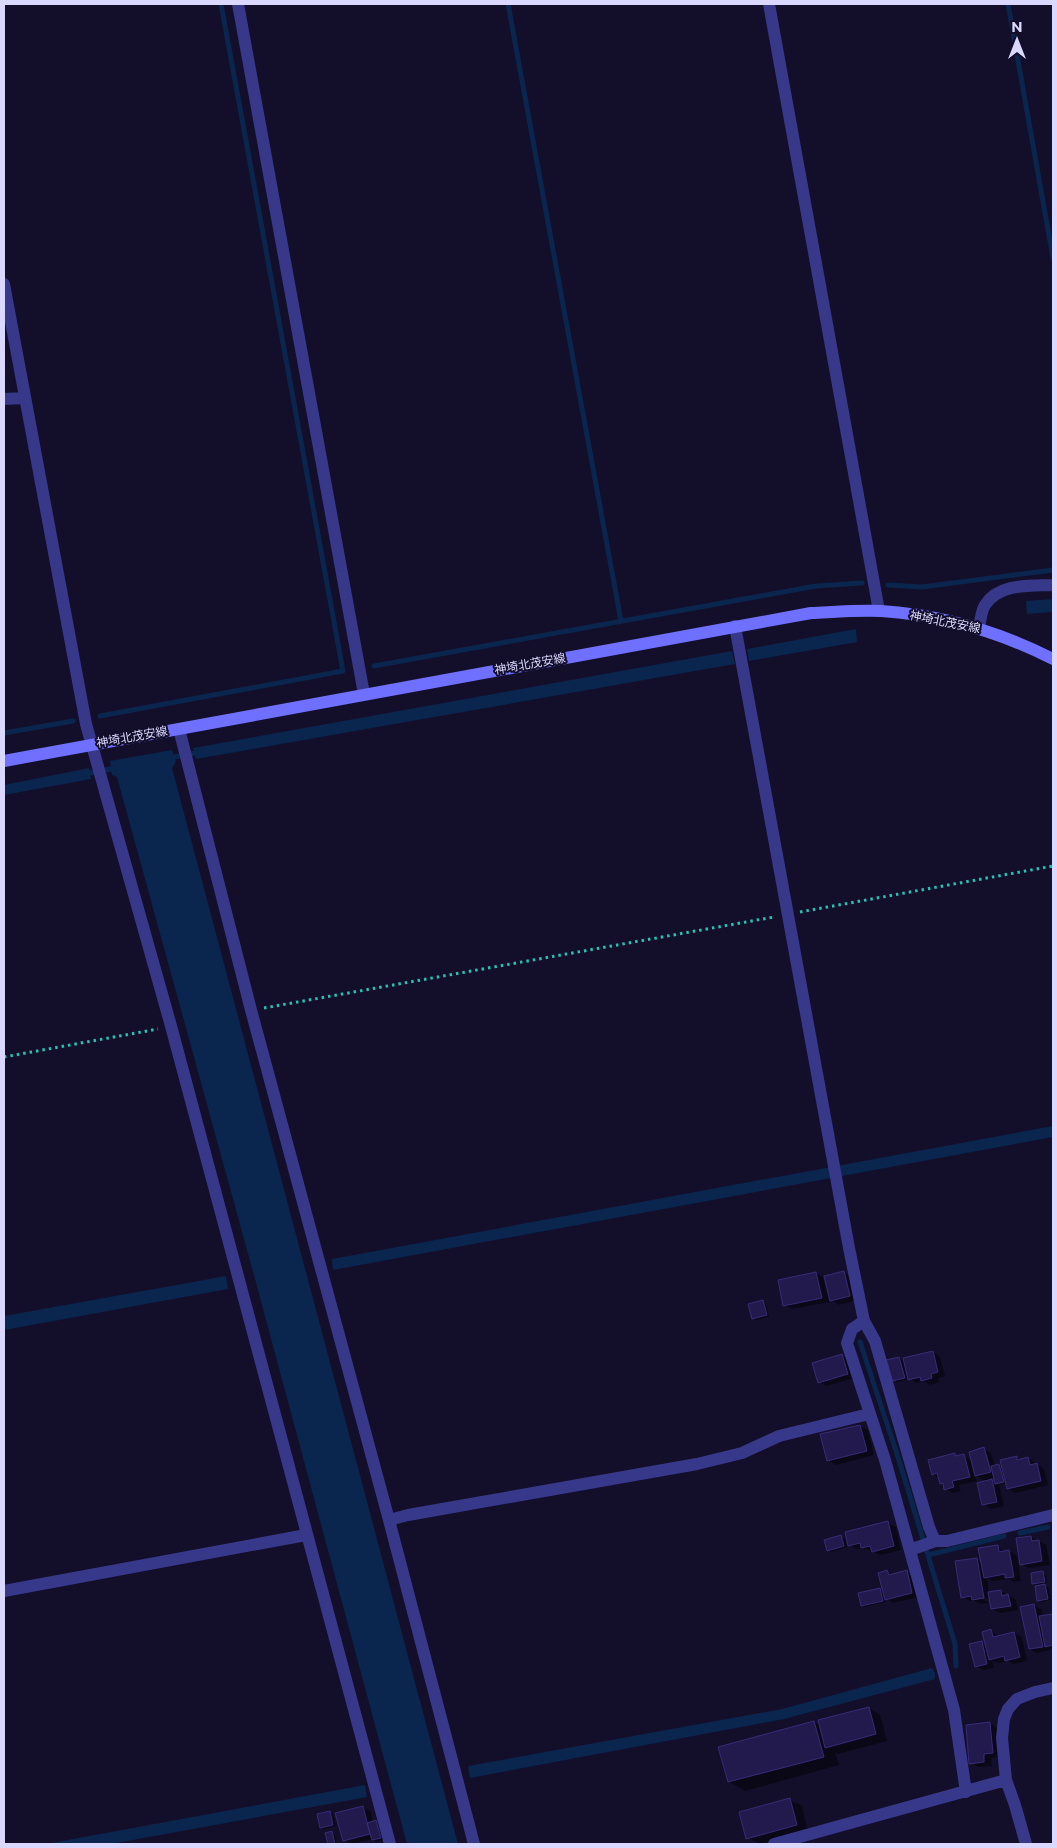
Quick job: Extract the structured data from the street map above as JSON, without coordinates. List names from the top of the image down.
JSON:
{
  "streets": {
    "main road": ["神埼北茂安線"]
  },
  "north": "top"
}
